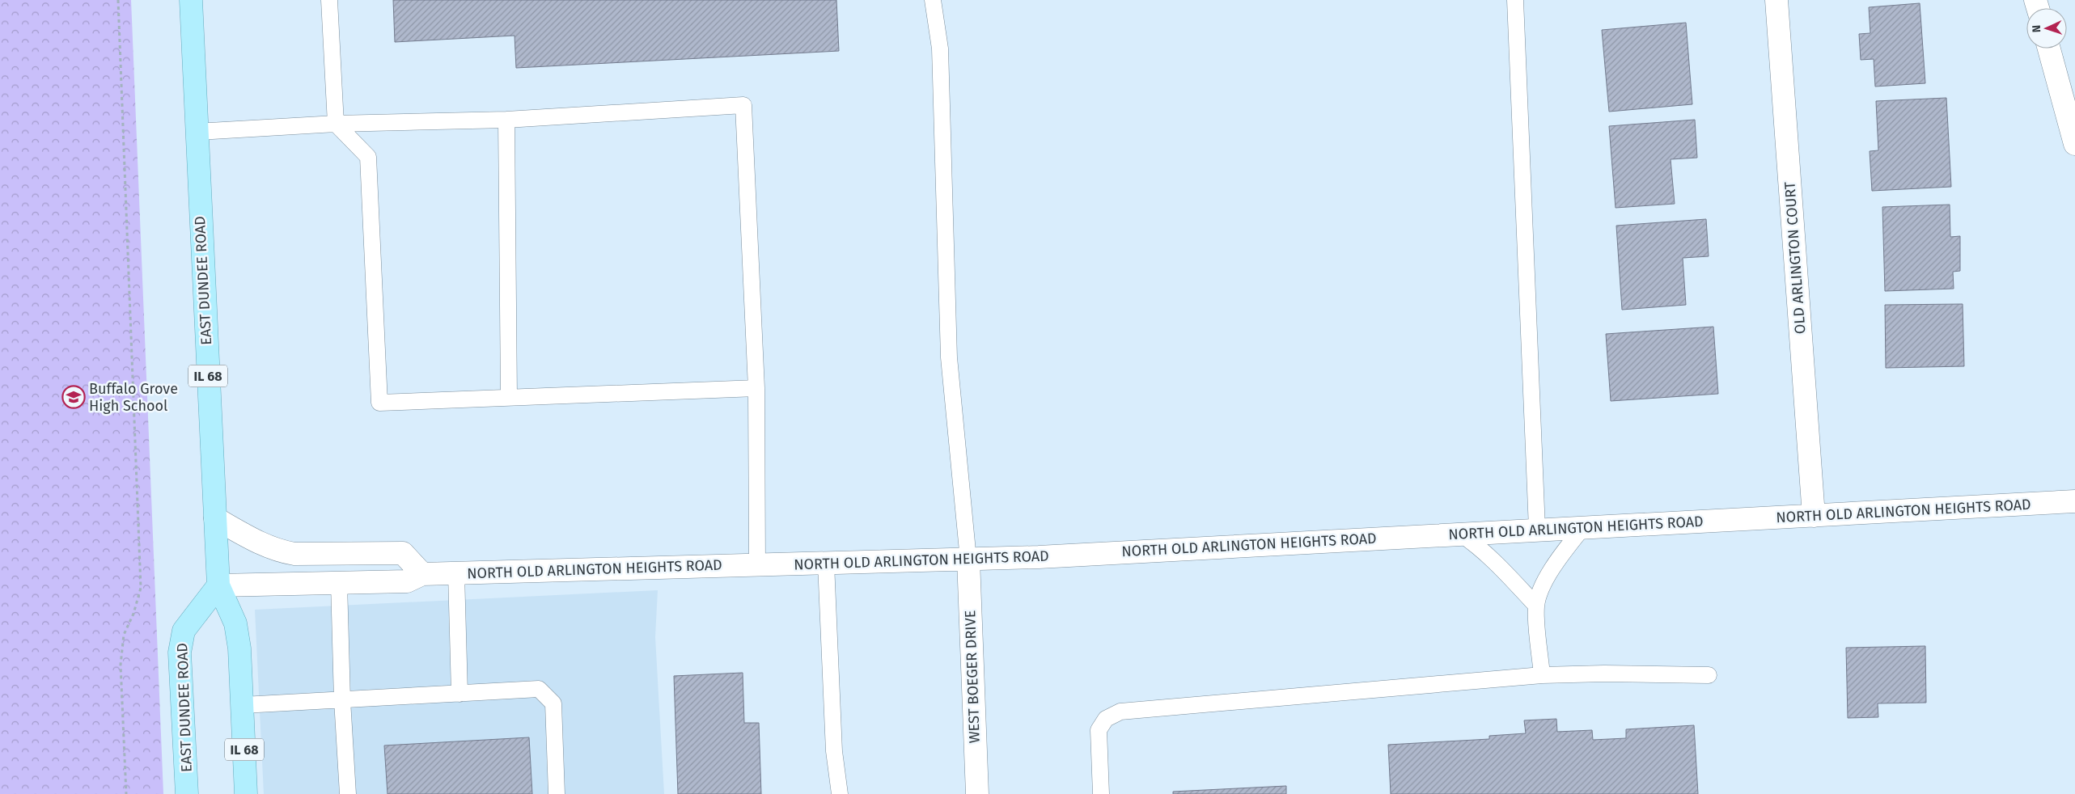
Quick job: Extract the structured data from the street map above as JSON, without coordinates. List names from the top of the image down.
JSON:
{
  "streets": {
    "main road": ["EAST DUNDEE ROAD", "IL 68"],
    "street": ["OLD ARLINGTON COURT", "NORTH OLD ARLINGTON HEIGHTS ROAD", "WEST BOEGER DRIVE"]
  },
  "crossings": [
    ["OLD ARLINGTON COURT", "NORTH OLD ARLINGTON HEIGHTS ROAD"],
    ["EAST DUNDEE ROAD", "NORTH OLD ARLINGTON HEIGHTS ROAD"],
    ["NORTH OLD ARLINGTON HEIGHTS ROAD", "WEST BOEGER DRIVE"]
  ],
  "places": {
    "school or university": ["Buffalo Grove High School"]
  },
  "north": "left"
}
